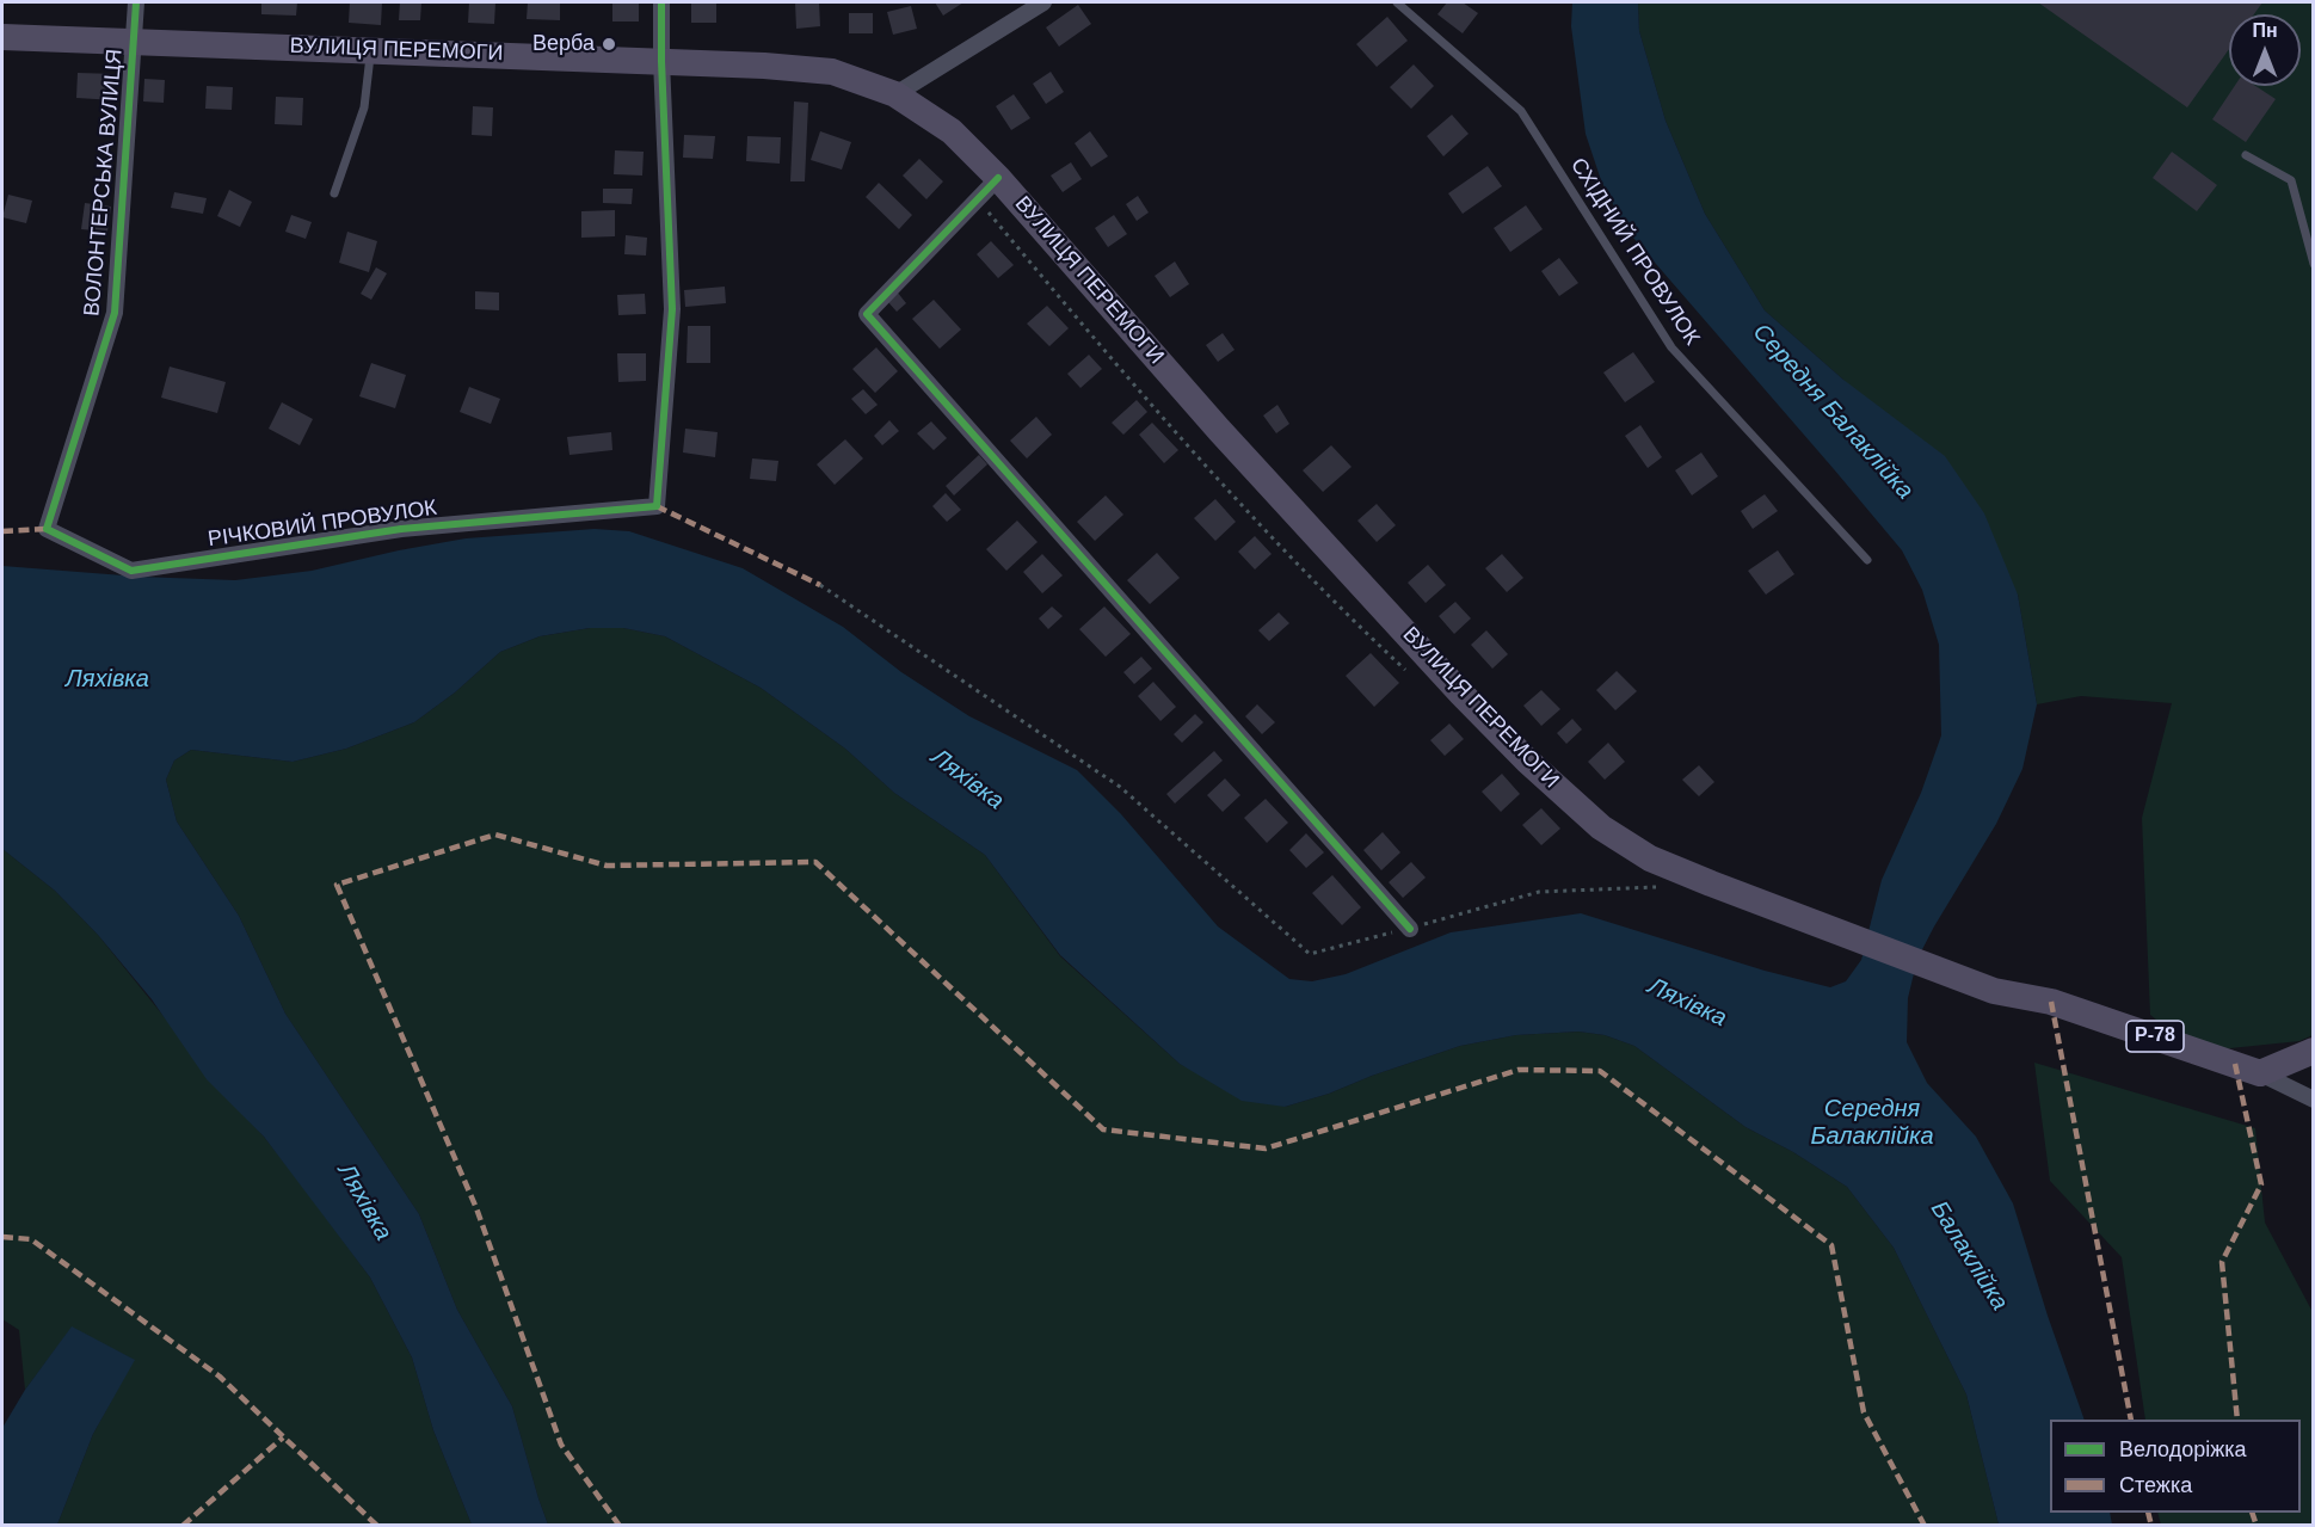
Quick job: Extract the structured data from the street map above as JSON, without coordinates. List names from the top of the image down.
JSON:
{
  "streets": {
    "main road": ["ВУЛИЦЯ ПЕРЕМОГИ", "Р-78"],
    "street": ["ВОЛОНТЕРСЬКА ВУЛИЦЯ", "РІЧКОВИЙ ПРОВУЛОК"],
    "lane": ["СХІДНИЙ ПРОВУЛОК"]
  },
  "crossings": [
    ["ВУЛИЦЯ ПЕРЕМОГИ", "ВОЛОНТЕРСЬКА ВУЛИЦЯ"],
    ["ВУЛИЦЯ ПЕРЕМОГИ", "РІЧКОВИЙ ПРОВУЛОК"],
    ["ВОЛОНТЕРСЬКА ВУЛИЦЯ", "РІЧКОВИЙ ПРОВУЛОК"]
  ],
  "water": ["Середня Балаклійка", "Ляхівка", "Балаклійка"],
  "places": ["Верба"],
  "legend": ["Велодоріжка", "Стежка"],
  "north": "top"
}
